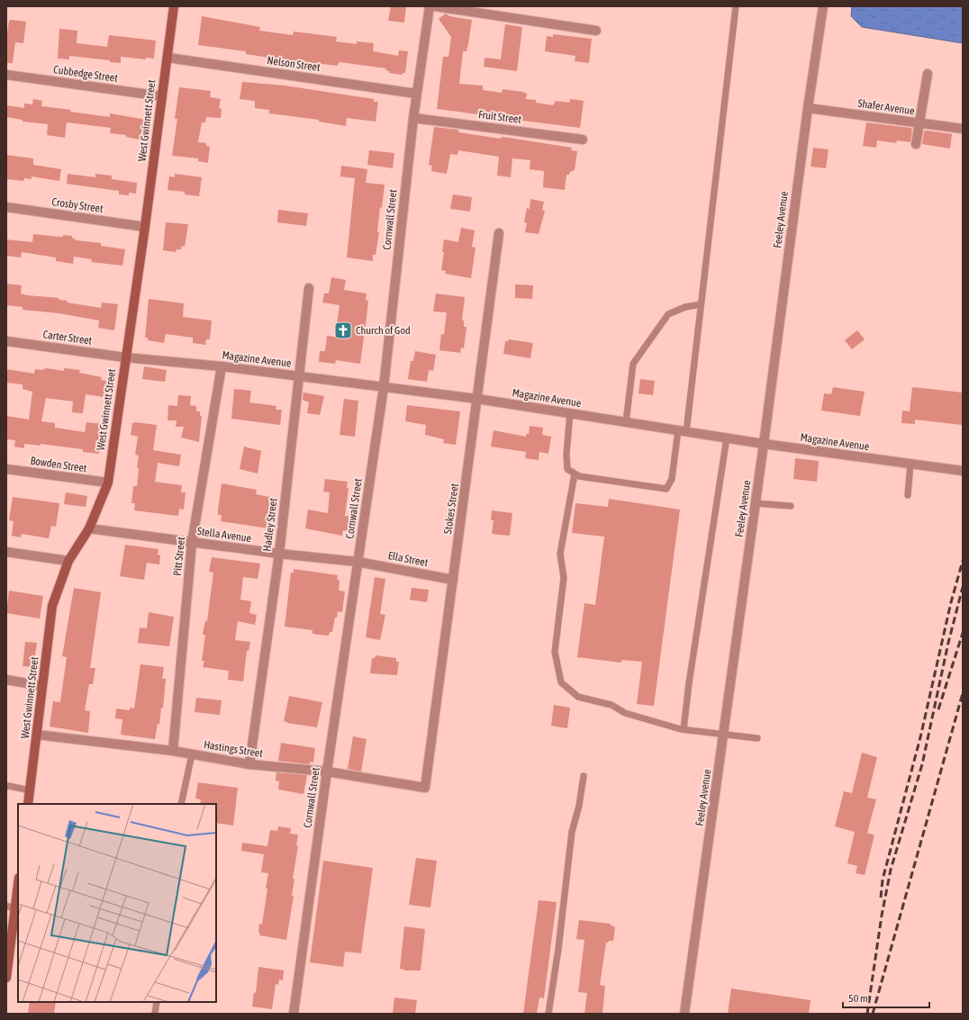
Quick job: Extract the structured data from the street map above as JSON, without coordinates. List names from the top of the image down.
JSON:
{
  "streets": {
    "main road": ["West Gwinnett Street"],
    "street": [
      "Nelson Street",
      "Cubbedge Street",
      "Shafer Avenue",
      "Fruit Street",
      "Crosby Street",
      "Cornwall Street",
      "Feeley Avenue",
      "Carter Street",
      "Magazine Avenue",
      "Bowden Street",
      "Stokes Street",
      "Hadley Street",
      "Stella Avenue",
      "Pitt Street",
      "Ella Street",
      "Hastings Street"
    ]
  },
  "crossings": [
    ["Nelson Street", "West Gwinnett Street"],
    ["Nelson Street", "Cornwall Street"],
    ["Cubbedge Street", "West Gwinnett Street"],
    ["Shafer Avenue", "Feeley Avenue"],
    ["Fruit Street", "Cornwall Street"],
    ["West Gwinnett Street", "Crosby Street"],
    ["West Gwinnett Street", "Carter Street"],
    ["West Gwinnett Street", "Magazine Avenue"],
    ["West Gwinnett Street", "Bowden Street"],
    ["West Gwinnett Street", "Stella Avenue"],
    ["West Gwinnett Street", "Hastings Street"],
    ["Cornwall Street", "Magazine Avenue"],
    ["Cornwall Street", "Stella Avenue"],
    ["Cornwall Street", "Ella Street"],
    ["Cornwall Street", "Hastings Street"],
    ["Feeley Avenue", "Magazine Avenue"],
    ["Carter Street", "Magazine Avenue"],
    ["Magazine Avenue", "Stokes Street"],
    ["Magazine Avenue", "Hadley Street"],
    ["Magazine Avenue", "Pitt Street"],
    ["Stokes Street", "Ella Street"],
    ["Stokes Street", "Hastings Street"],
    ["Hadley Street", "Stella Avenue"],
    ["Hadley Street", "Hastings Street"],
    ["Stella Avenue", "Pitt Street"],
    ["Stella Avenue", "Ella Street"],
    ["Pitt Street", "Hastings Street"]
  ],
  "places": {
    "church": ["Church of God"]
  },
  "scale_bar": "50 m"
}
